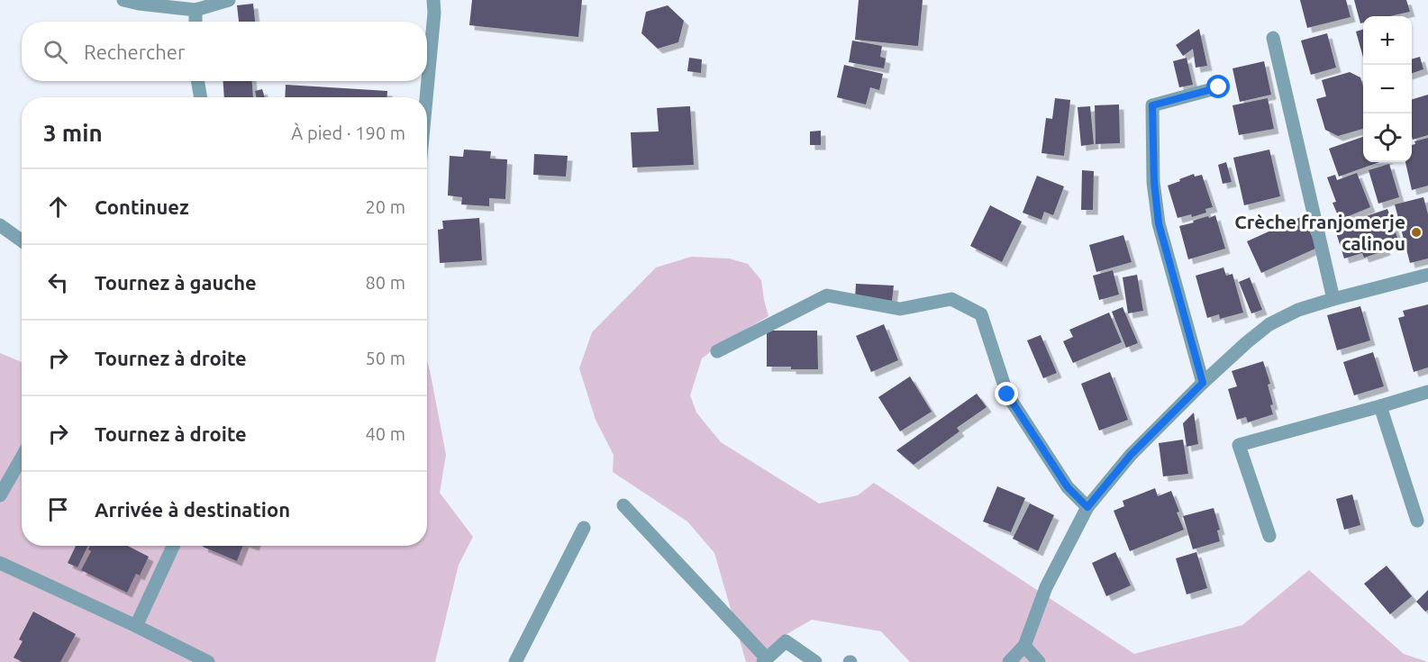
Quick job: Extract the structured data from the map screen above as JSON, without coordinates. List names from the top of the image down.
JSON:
{
  "places": ["Crèche franjomerje calinou"],
  "page": {
    "map_buttons": ["+", "−"],
    "search": "Rechercher",
    "heading": ["3 min", "À pied · 190 m"],
    "list": [
      ["Continuez", "20 m"],
      ["Tournez à gauche", "80 m"],
      ["Tournez à droite", "50 m"],
      ["Tournez à droite", "40 m"],
      "Arrivée à destination"
    ]
  }
}
